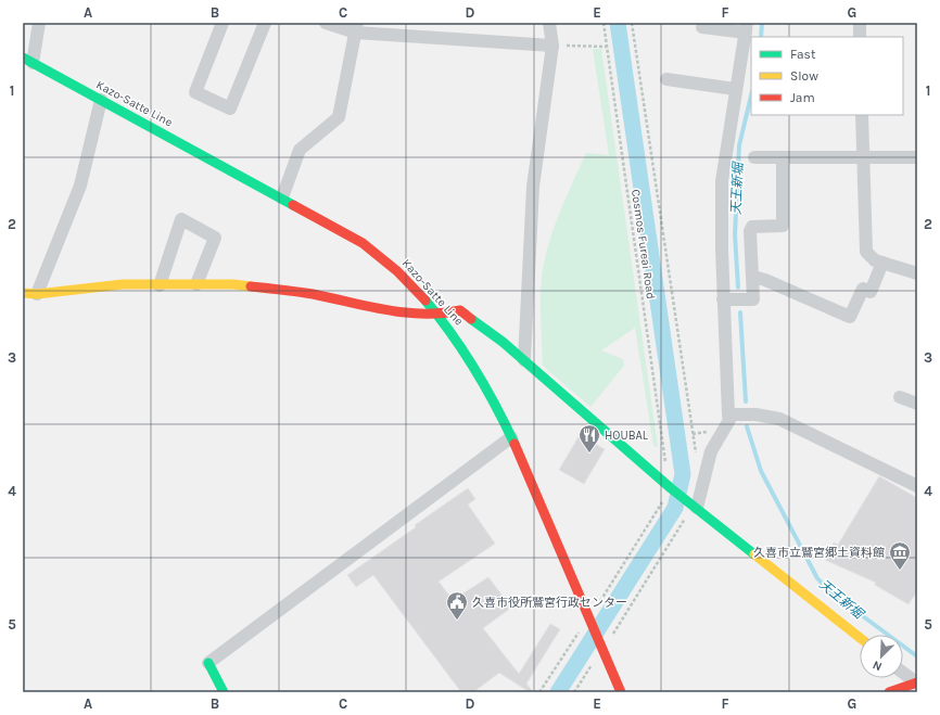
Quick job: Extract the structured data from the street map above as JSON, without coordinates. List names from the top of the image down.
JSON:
{
  "streets": {
    "street": ["Kazo-Satte Line"],
    "path": ["Cosmos Fureai Road"]
  },
  "water": ["天王新堀"],
  "places": {
    "restaurant": ["HOUBAL"],
    "museum": ["久喜市立鷲宮郷土資料館"],
    "public building": ["久喜市役所鷲宮行政センター"]
  },
  "legend": ["Fast", "Slow", "Jam"],
  "north": "bottom left",
  "grid": {
    "columns": [
      "A",
      "B",
      "C",
      "D",
      "E",
      "F",
      "G"
    ],
    "rows": [
      "1",
      "2",
      "3",
      "4",
      "5"
    ]
  }
}
